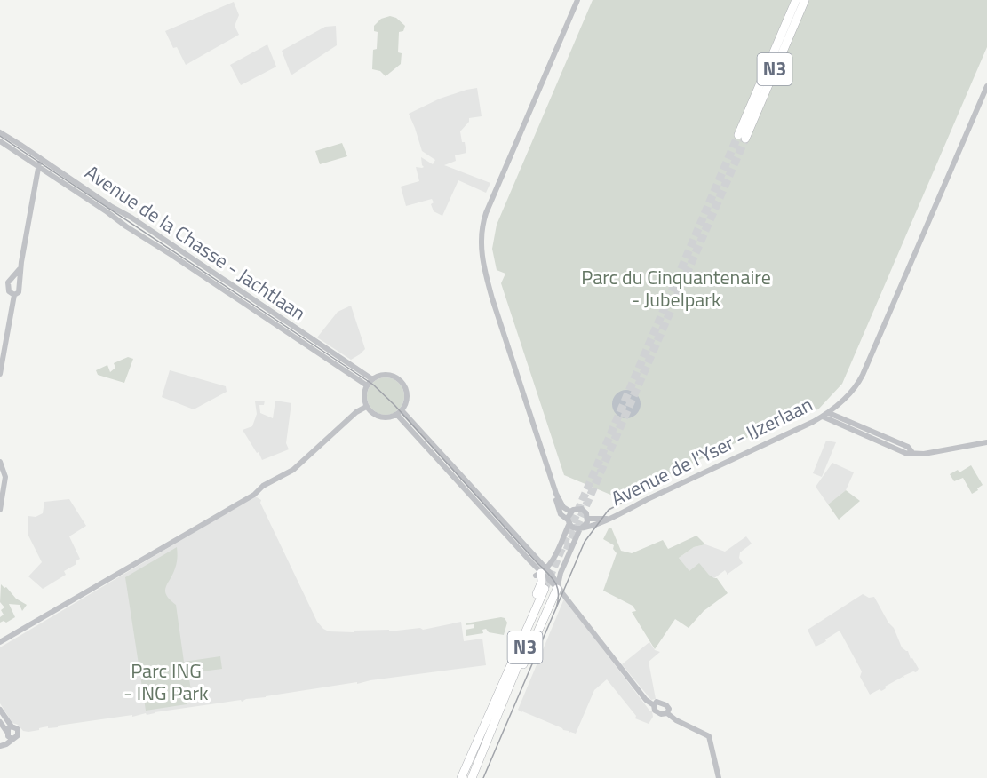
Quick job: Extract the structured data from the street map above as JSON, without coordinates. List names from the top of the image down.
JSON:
{
  "streets": {
    "highway": ["N3"],
    "street": ["Avenue de la Chasse - Jachtlaan", "Avenue de l'Yser - IJzerlaan"]
  },
  "parks": ["Parc du Cinquantenaire - Jubelpark", "Parc ING - ING Park"]
}
